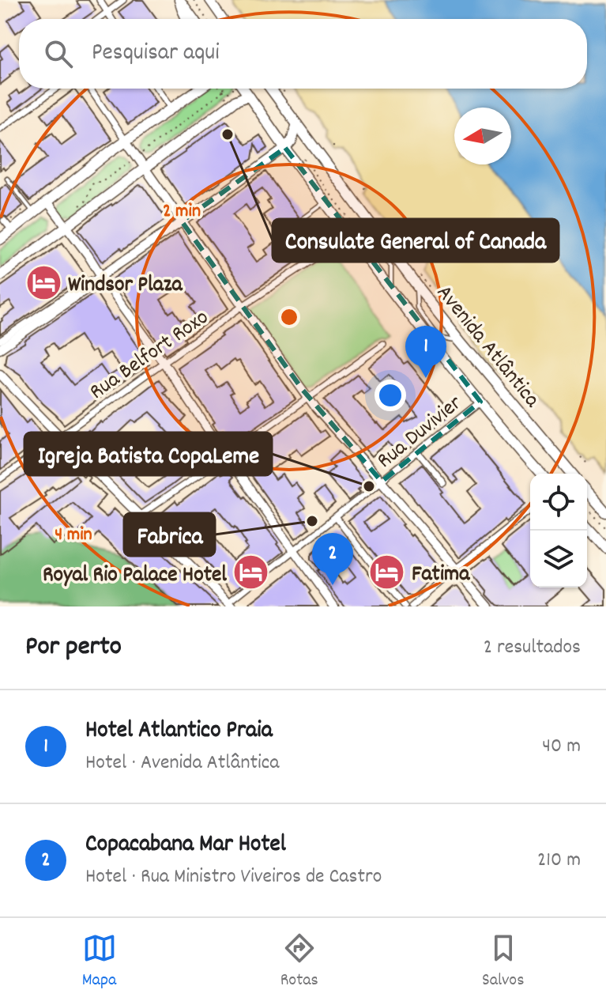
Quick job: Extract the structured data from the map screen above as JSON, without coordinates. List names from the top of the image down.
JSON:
{
  "streets": {
    "highway": ["Avenida Atlântica"],
    "street": ["Rua Belfort Roxo", "Rua Duvivier"]
  },
  "crossings": [
    ["Avenida Atlântica", "Rua Duvivier"]
  ],
  "places": {
    "other": ["Consulate General of Canada", "Igreja Batista CopaLeme", "Fabrica"],
    "hotel": ["Windsor Plaza", "Fatima", "Royal Rio Palace Hotel"]
  },
  "north": "left",
  "page": {
    "search": "Pesquisar aqui",
    "pins": ["1", "2"],
    "heading": ["Por perto", "2 resultados"],
    "list": [
      {
        "mark": "1",
        "name": "Hotel Atlantico Praia",
        "note": "Hotel · Avenida Atlântica",
        "value": "40 m"
      },
      {
        "mark": "2",
        "name": "Copacabana Mar Hotel",
        "note": "Hotel · Rua Ministro Viveiros de Castro",
        "value": "210 m"
      }
    ],
    "nav": ["Mapa", "Rotas", "Salvos"]
  },
  "rings": ["2 min", "4 min"]
}
